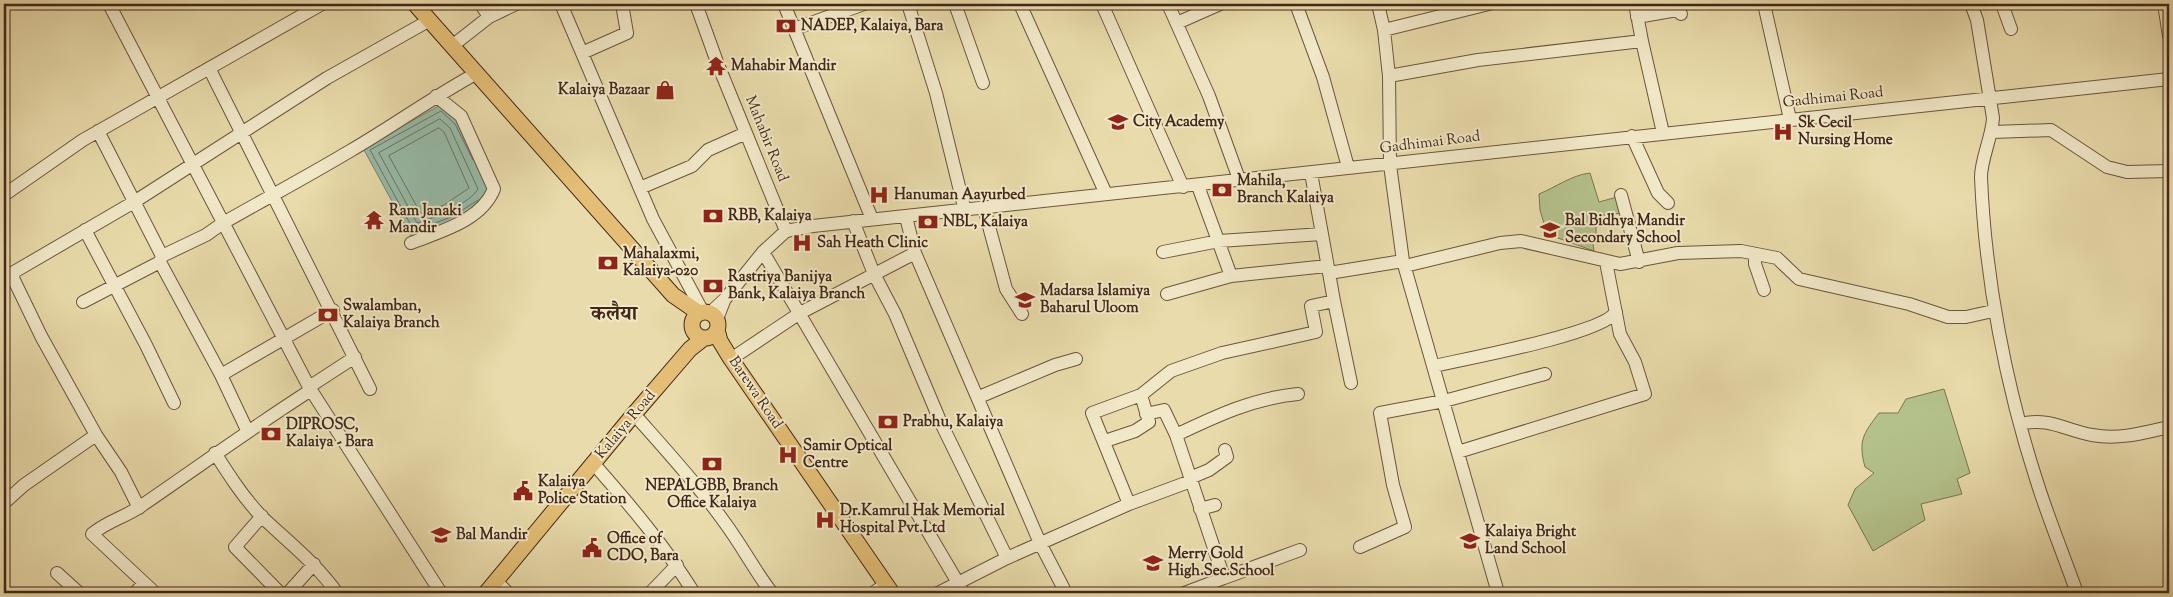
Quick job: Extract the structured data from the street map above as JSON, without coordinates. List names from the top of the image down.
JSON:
{
  "streets": {
    "main road": ["Barewa Road", "Kalaiya Road"],
    "street": ["Gadhimai Road", "Mahabir Road"]
  },
  "crossings": [
    ["Gadhimai Road", "Mahabir Road"],
    ["Barewa Road", "Kalaiya Road"]
  ],
  "districts": ["कलैया"],
  "places": {
    "bank": [
      "NADEP, Kalaiya, Bara",
      "Mahila, Branch Kalaiya",
      "RBB, Kalaiya",
      "NBL, Kalaiya",
      "Mahalaxmi, Kalaiya-020",
      "Rastriya Banijya Bank, Kalaiya Branch",
      "Swalamban, Kalaiya Branch",
      "Prabhu, Kalaiya",
      "DIPROSC, Kalaiya - Bara",
      "NEPALGBB, Branch Office Kalaiya"
    ],
    "temple": ["Mahabir Mandir", "Ram Janaki Mandir"],
    "shop": ["Kalaiya Bazaar"],
    "school or university": [
      "City Academy",
      "Bal Bidhya Mandir Secondary School",
      "Madarsa Islamiya Baharul Uloom",
      "Bal Mandir",
      "Kalaiya Bright Land School",
      "Merry Gold High.Sec.School"
    ],
    "hospital": [
      "Sk Cecil Nursing Home",
      "Hanuman Aayurbed",
      "Sah Heath Clinic",
      "Samir Optical Centre",
      "Dr.Kamrul Hak Memorial Hospital Pvt.Ltd"
    ],
    "public building": ["Kalaiya Police Station", "Office of CDO, Bara"]
  }
}
